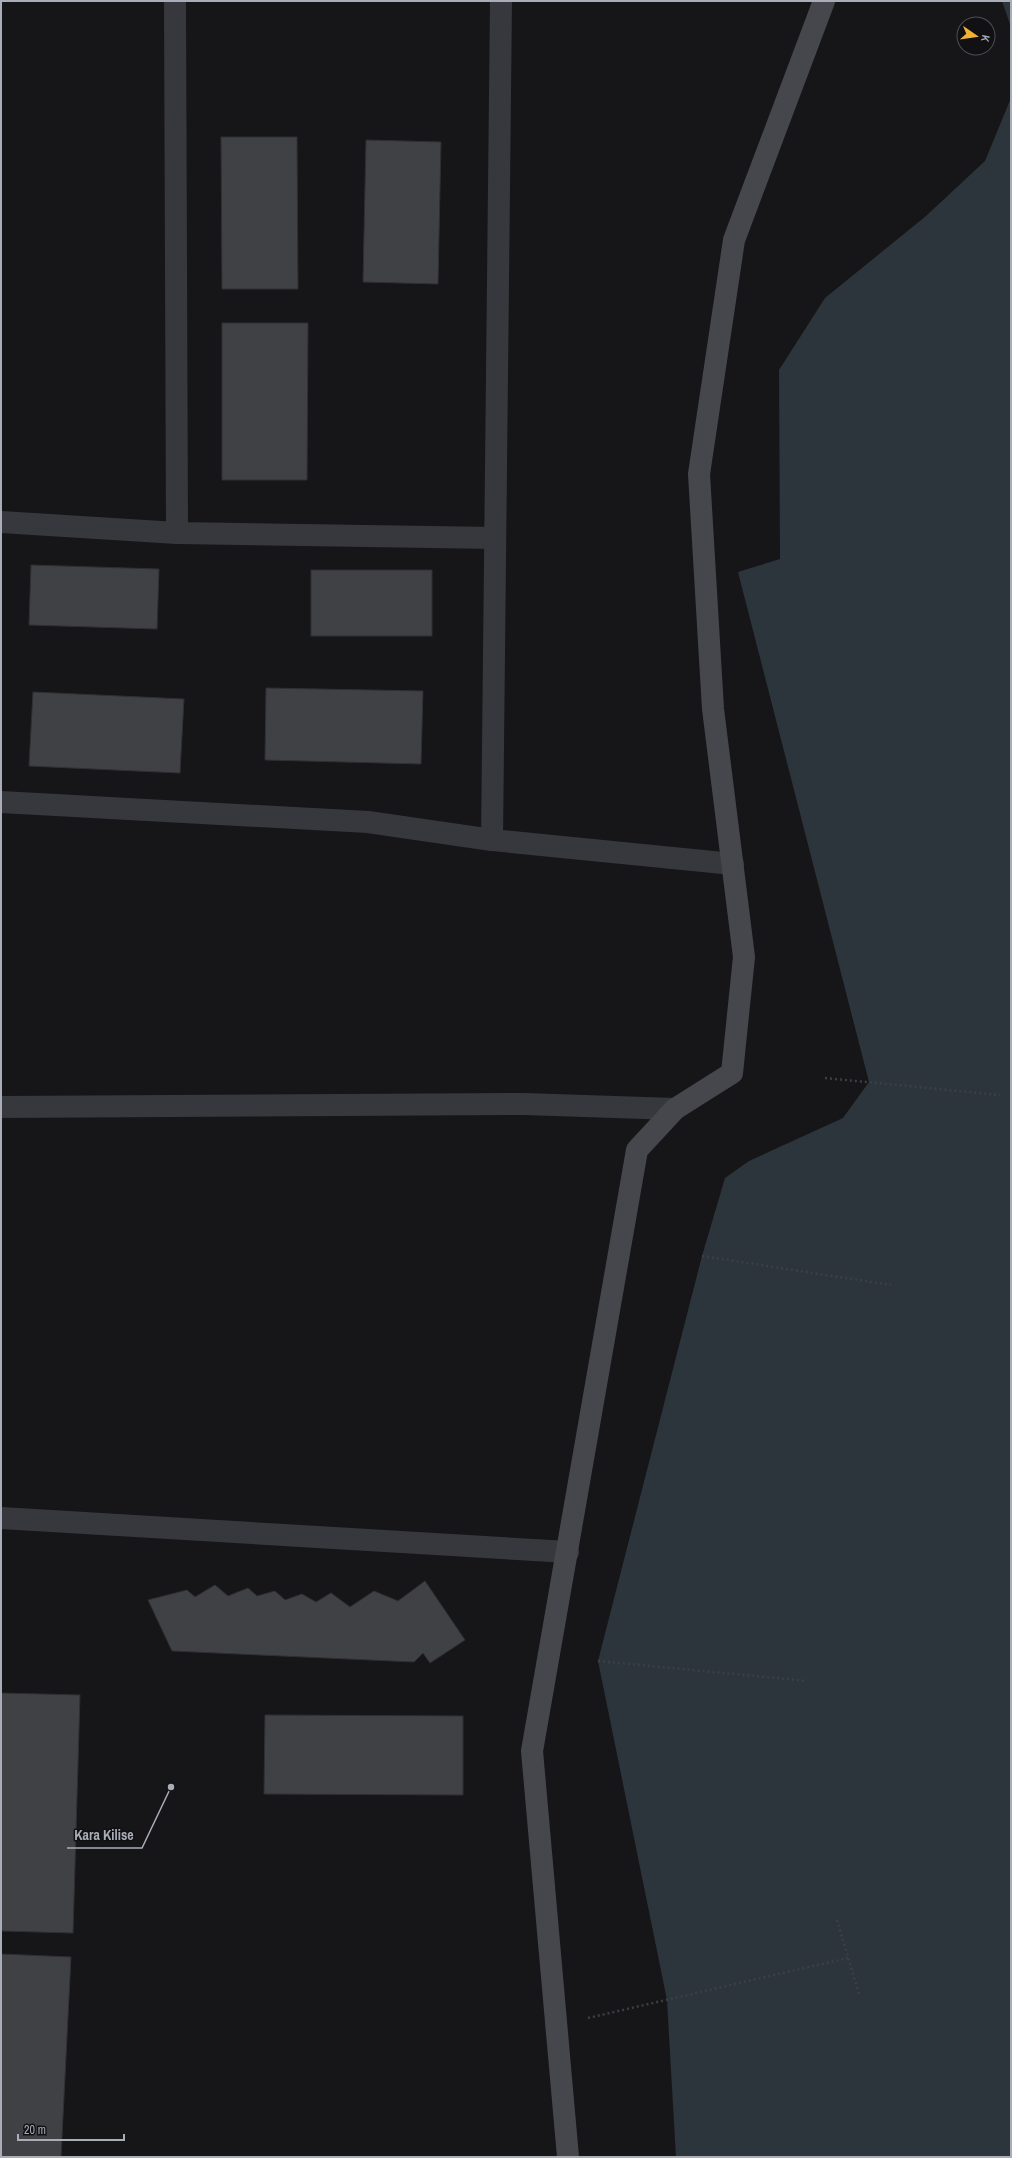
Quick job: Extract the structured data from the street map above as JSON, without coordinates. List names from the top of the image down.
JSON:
{
  "places": ["Kara Kilise"],
  "scale_bar": "20 m",
  "north": "right"
}
